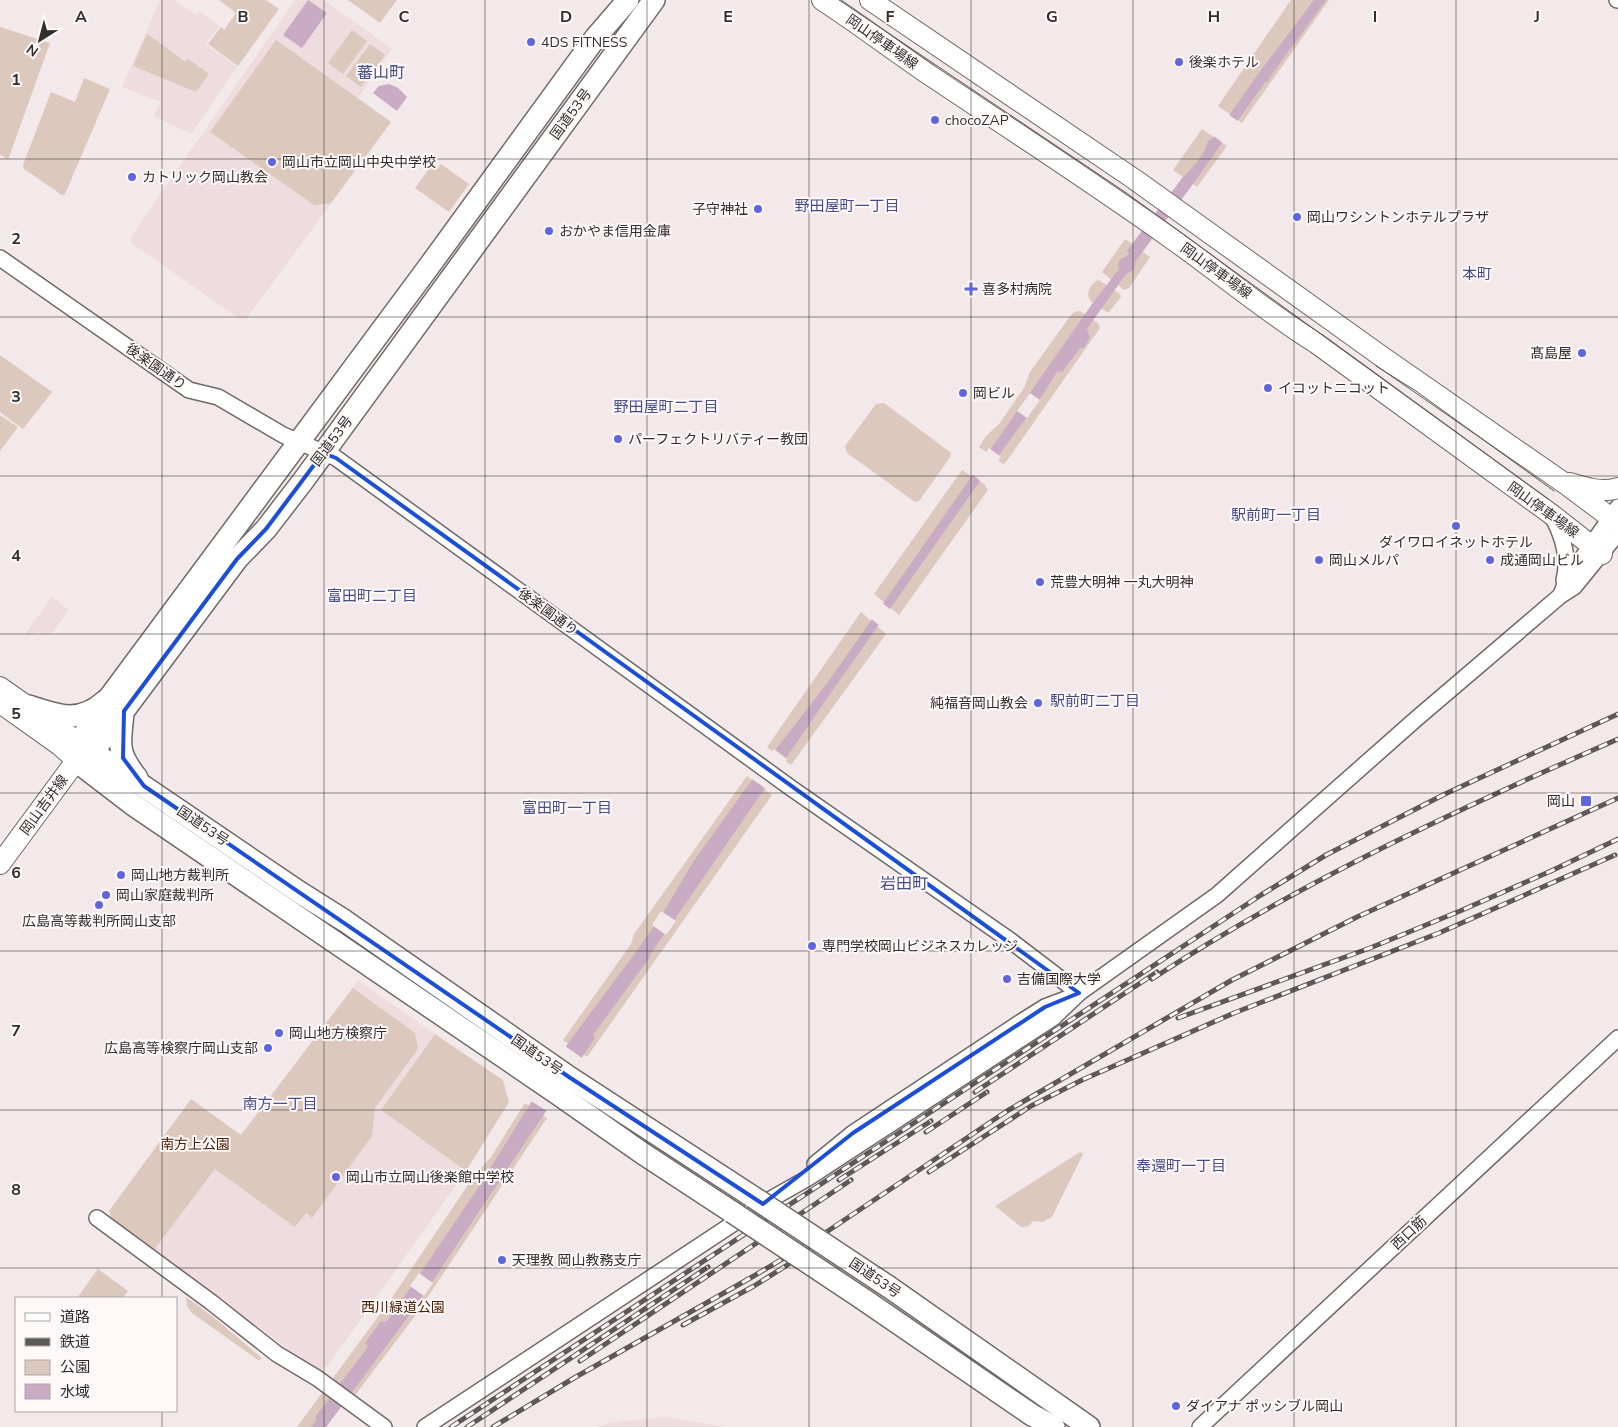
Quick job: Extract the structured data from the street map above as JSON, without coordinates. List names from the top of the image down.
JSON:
{
  "streets": {
    "highway": ["国道53号"],
    "main road": ["岡山停車場線", "岡山吉井線"],
    "street": ["後楽園通り", "西口筋"]
  },
  "crossings": [
    ["国道53号", "後楽園通り"],
    ["国道53号", "岡山吉井線"]
  ],
  "districts": [
    "蕃山町",
    "野田屋町一丁目",
    "本町",
    "野田屋町二丁目",
    "駅前町一丁目",
    "富田町二丁目",
    "駅前町二丁目",
    "富田町一丁目",
    "岩田町",
    "南方一丁目",
    "奉還町一丁目"
  ],
  "parks": ["南方上公園", "西川緑道公園"],
  "places": {
    "other": [
      "4DS FITNESS",
      "後楽ホテル",
      "chocoZAP",
      "岡山市立岡山中央中学校",
      "カトリック岡山教会",
      "子守神社",
      "岡山ワシントンホテルプラザ",
      "おかやま信用金庫",
      "髙島屋",
      "イコットニコット",
      "岡ビル",
      "パーフェクトリバティー教団",
      "ダイワロイネットホテル",
      "岡山メルパ",
      "成通岡山ビル",
      "荒豊大明神 一丸大明神",
      "純福音岡山教会",
      "岡山地方裁判所",
      "岡山家庭裁判所",
      "広島高等裁判所岡山支部",
      "専門学校岡山ビジネスカレッジ",
      "吉備国際大学",
      "岡山地方検察庁",
      "広島高等検察庁岡山支部",
      "岡山市立岡山後楽館中学校",
      "天理教 岡山教務支庁",
      "ダイアナ ポッシブル岡山"
    ],
    "health": ["喜多村病院"],
    "transit": ["岡山"]
  },
  "legend": [
    "道路",
    "鉄道",
    "公園",
    "水域"
  ],
  "north": "bottom left",
  "grid": {
    "columns": [
      "A",
      "B",
      "C",
      "D",
      "E",
      "F",
      "G",
      "H",
      "I",
      "J"
    ],
    "rows": [
      "1",
      "2",
      "3",
      "4",
      "5",
      "6",
      "7",
      "8"
    ]
  }
}
